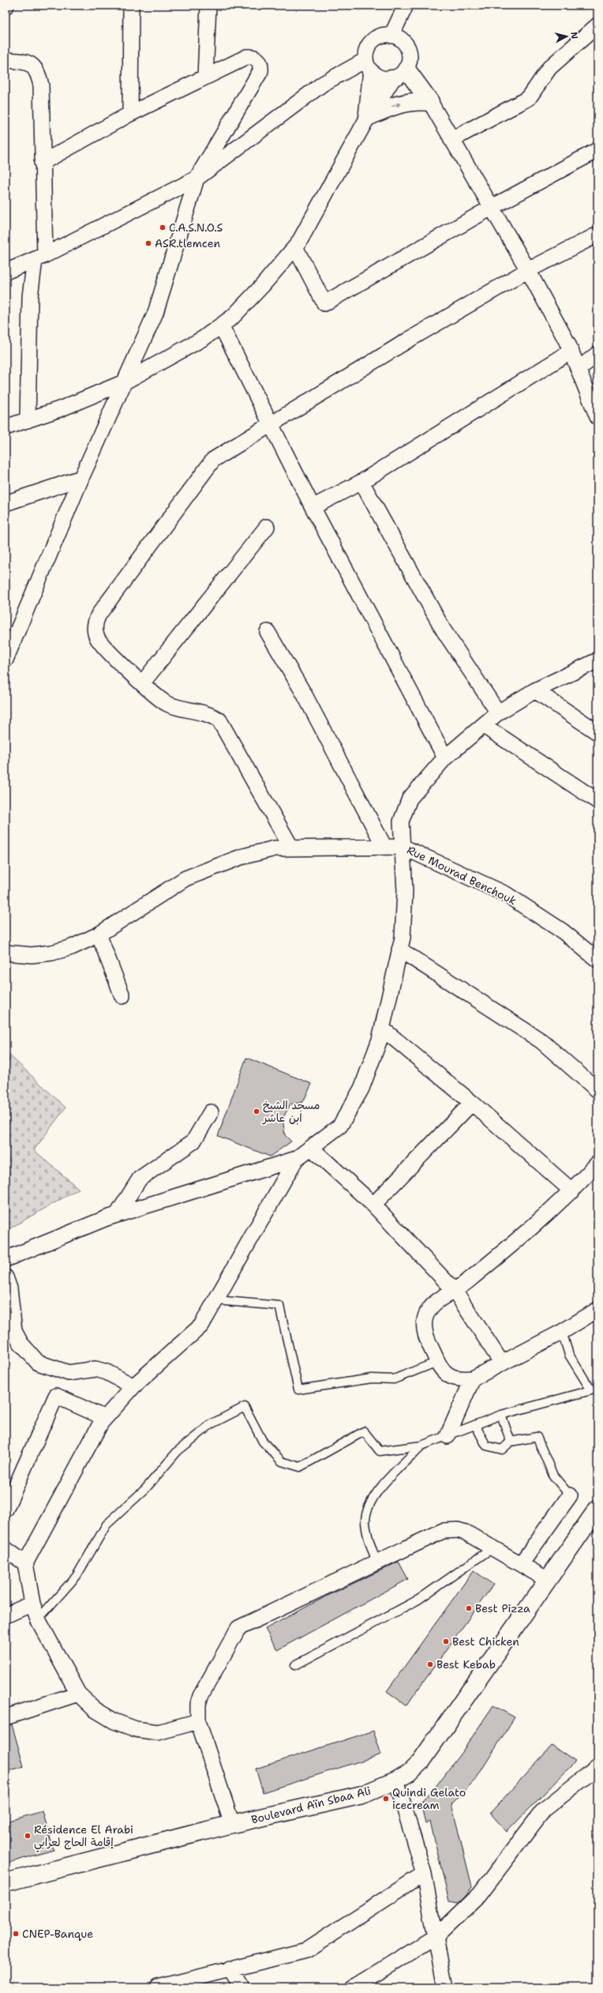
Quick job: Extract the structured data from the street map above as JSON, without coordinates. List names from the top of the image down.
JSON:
{
  "streets": {
    "main road": ["Boulevard Aïn Sbaa Ali"],
    "street": ["Rue Mourad Benchouk"]
  },
  "places": [
    "C.A.S.N.O.S",
    "ASR.tlemcen",
    "مسجد الشيخ ابن عاشر",
    "Best Pizza",
    "Best Chicken",
    "Best Kebab",
    "Quindi Gelato icecream",
    "Résidence El Arabi إقامة الحاج لعرابي",
    "CNEP-Banque"
  ],
  "north": "right"
}
